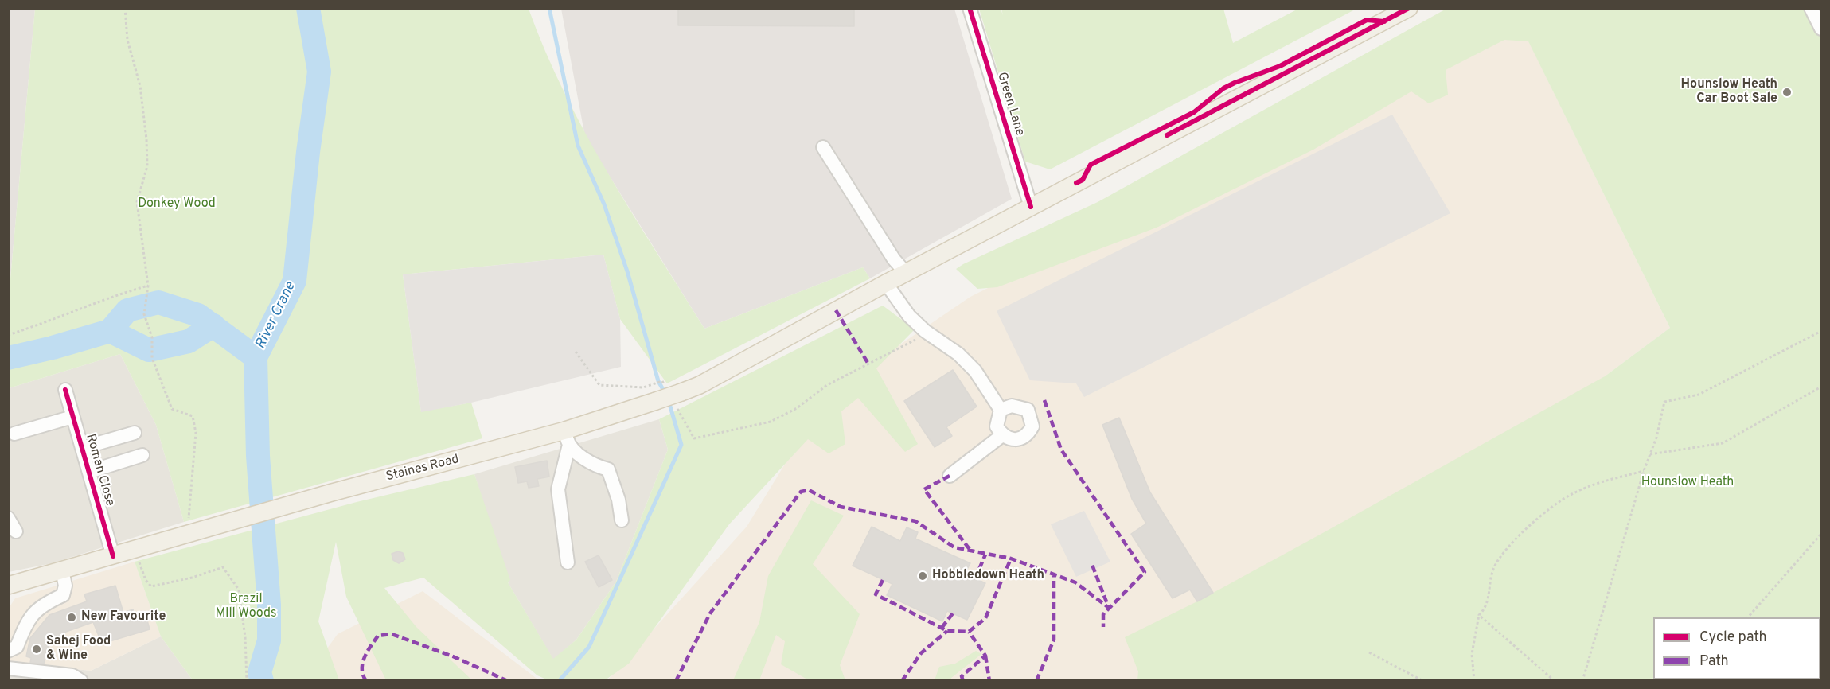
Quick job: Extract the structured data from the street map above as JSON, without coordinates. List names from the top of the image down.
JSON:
{
  "streets": {
    "main road": ["Staines Road"],
    "street": ["Green Lane", "Roman Close"]
  },
  "crossings": [
    ["Green Lane", "Staines Road"]
  ],
  "water": ["River Crane"],
  "parks": ["Donkey Wood", "Hounslow Heath", "Brazil Mill Woods"],
  "places": [
    "Hounslow Heath Car Boot Sale",
    "Hobbledown Heath",
    "New Favourite",
    "Sahej Food & Wine"
  ],
  "legend": ["Cycle path", "Path"]
}
